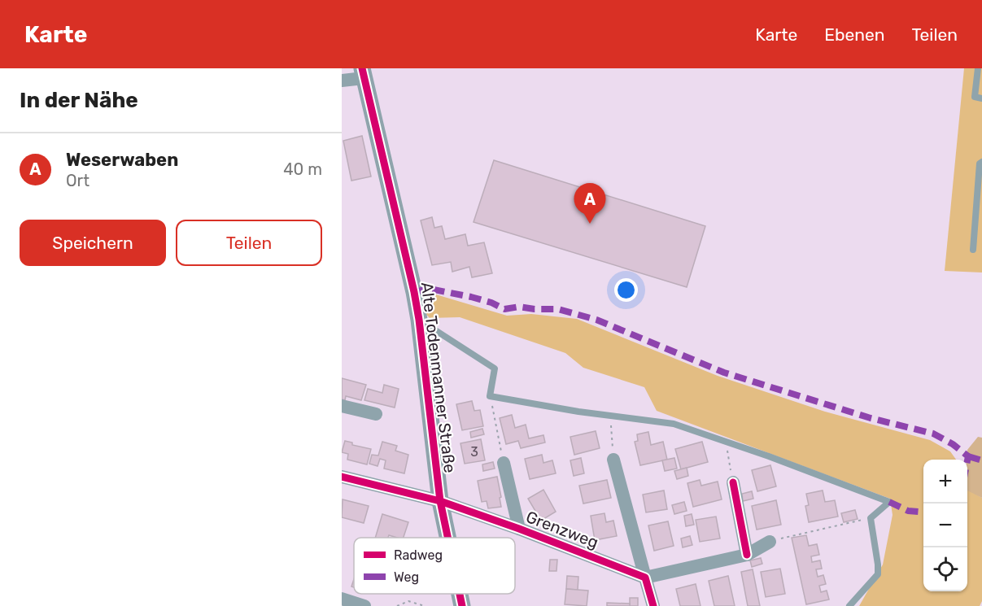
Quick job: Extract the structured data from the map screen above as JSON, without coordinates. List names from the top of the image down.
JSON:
{
  "streets": {
    "street": ["Alte Todenmanner Straße", "Grenzweg"]
  },
  "crossings": [
    ["Alte Todenmanner Straße", "Grenzweg"]
  ],
  "house_numbers": ["3"],
  "legend": ["Radweg", "Weg"],
  "page": {
    "header": "Karte",
    "nav": ["Karte", "Ebenen", "Teilen"],
    "heading": "In der Nähe",
    "list": [
      {
        "mark": "A",
        "name": "Weserwaben",
        "note": "Ort",
        "value": "40 m"
      }
    ],
    "pins": "A",
    "buttons": ["Speichern", "Teilen"],
    "map_buttons": ["+", "−"]
  }
}
